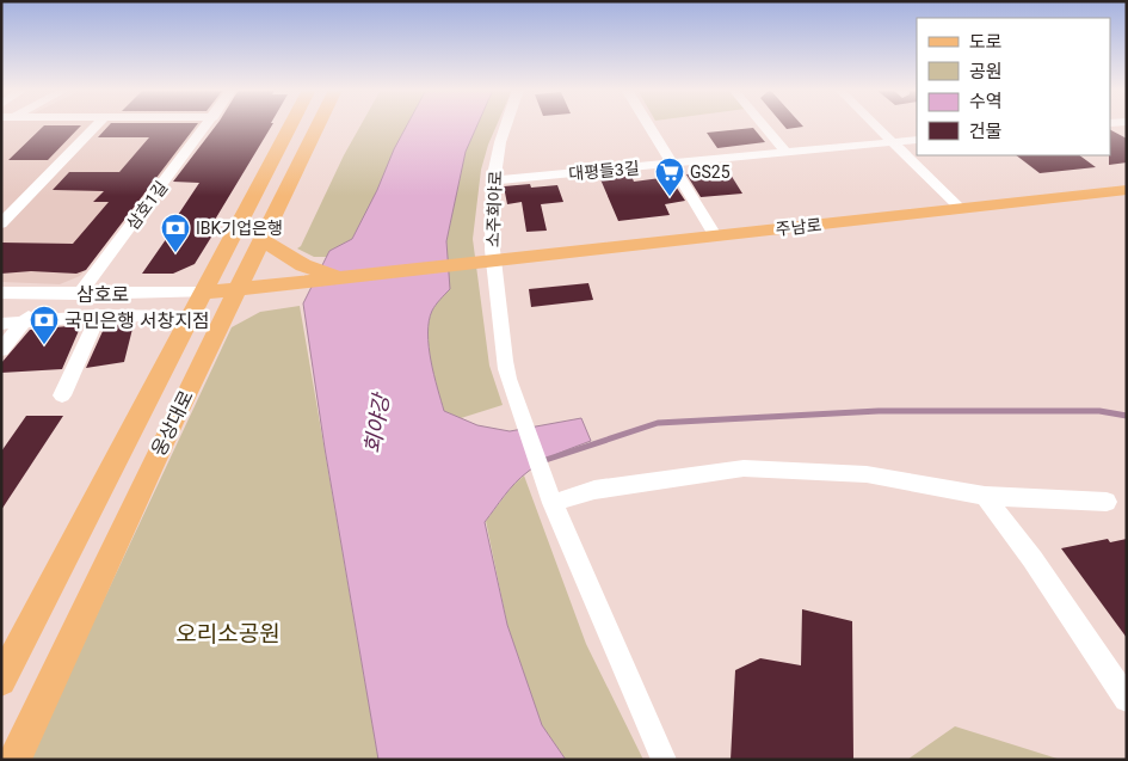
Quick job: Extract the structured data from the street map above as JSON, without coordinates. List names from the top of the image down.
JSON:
{
  "streets": {
    "main road": ["주남로", "웅상대로"],
    "street": [
      "대평들3길",
      "삼호1길",
      "소주회야로",
      "삼호로"
    ]
  },
  "crossings": [
    ["대평들3길", "소주회야로"],
    ["삼호1길", "삼호로"],
    ["소주회야로", "주남로"],
    ["주남로", "삼호로"],
    ["주남로", "웅상대로"],
    ["삼호로", "웅상대로"]
  ],
  "water": ["회야강"],
  "parks": ["오리소공원"],
  "places": {
    "supermarket": ["GS25"],
    "bank": ["IBK기업은행", "국민은행 서창지점"]
  },
  "legend": [
    "도로",
    "공원",
    "수역",
    "건물"
  ]
}
